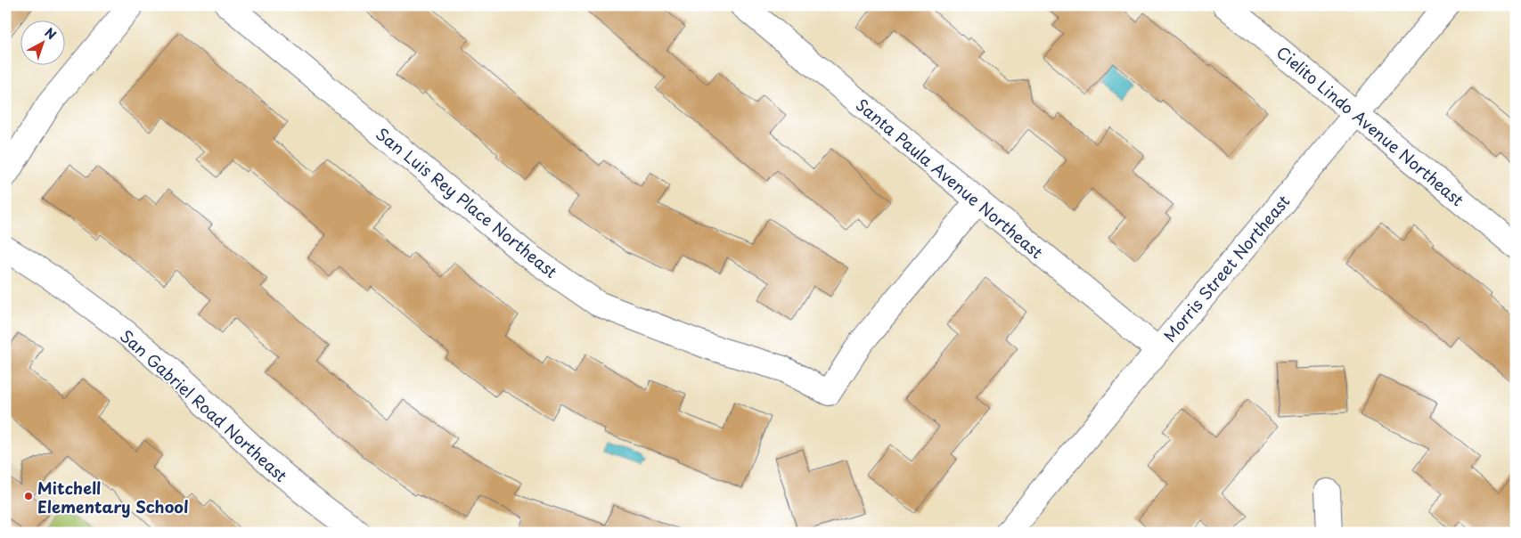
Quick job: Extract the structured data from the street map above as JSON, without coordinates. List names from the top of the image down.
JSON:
{
  "streets": {
    "street": [
      "Cielito Lindo Avenue Northeast",
      "Santa Paula Avenue Northeast",
      "San Luis Rey Place Northeast",
      "Morris Street Northeast",
      "San Gabriel Road Northeast"
    ]
  },
  "crossings": [
    ["Cielito Lindo Avenue Northeast", "Morris Street Northeast"],
    ["Santa Paula Avenue Northeast", "San Luis Rey Place Northeast"],
    ["Santa Paula Avenue Northeast", "Morris Street Northeast"]
  ],
  "places": ["Mitchell Elementary School"],
  "north": "top right"
}
